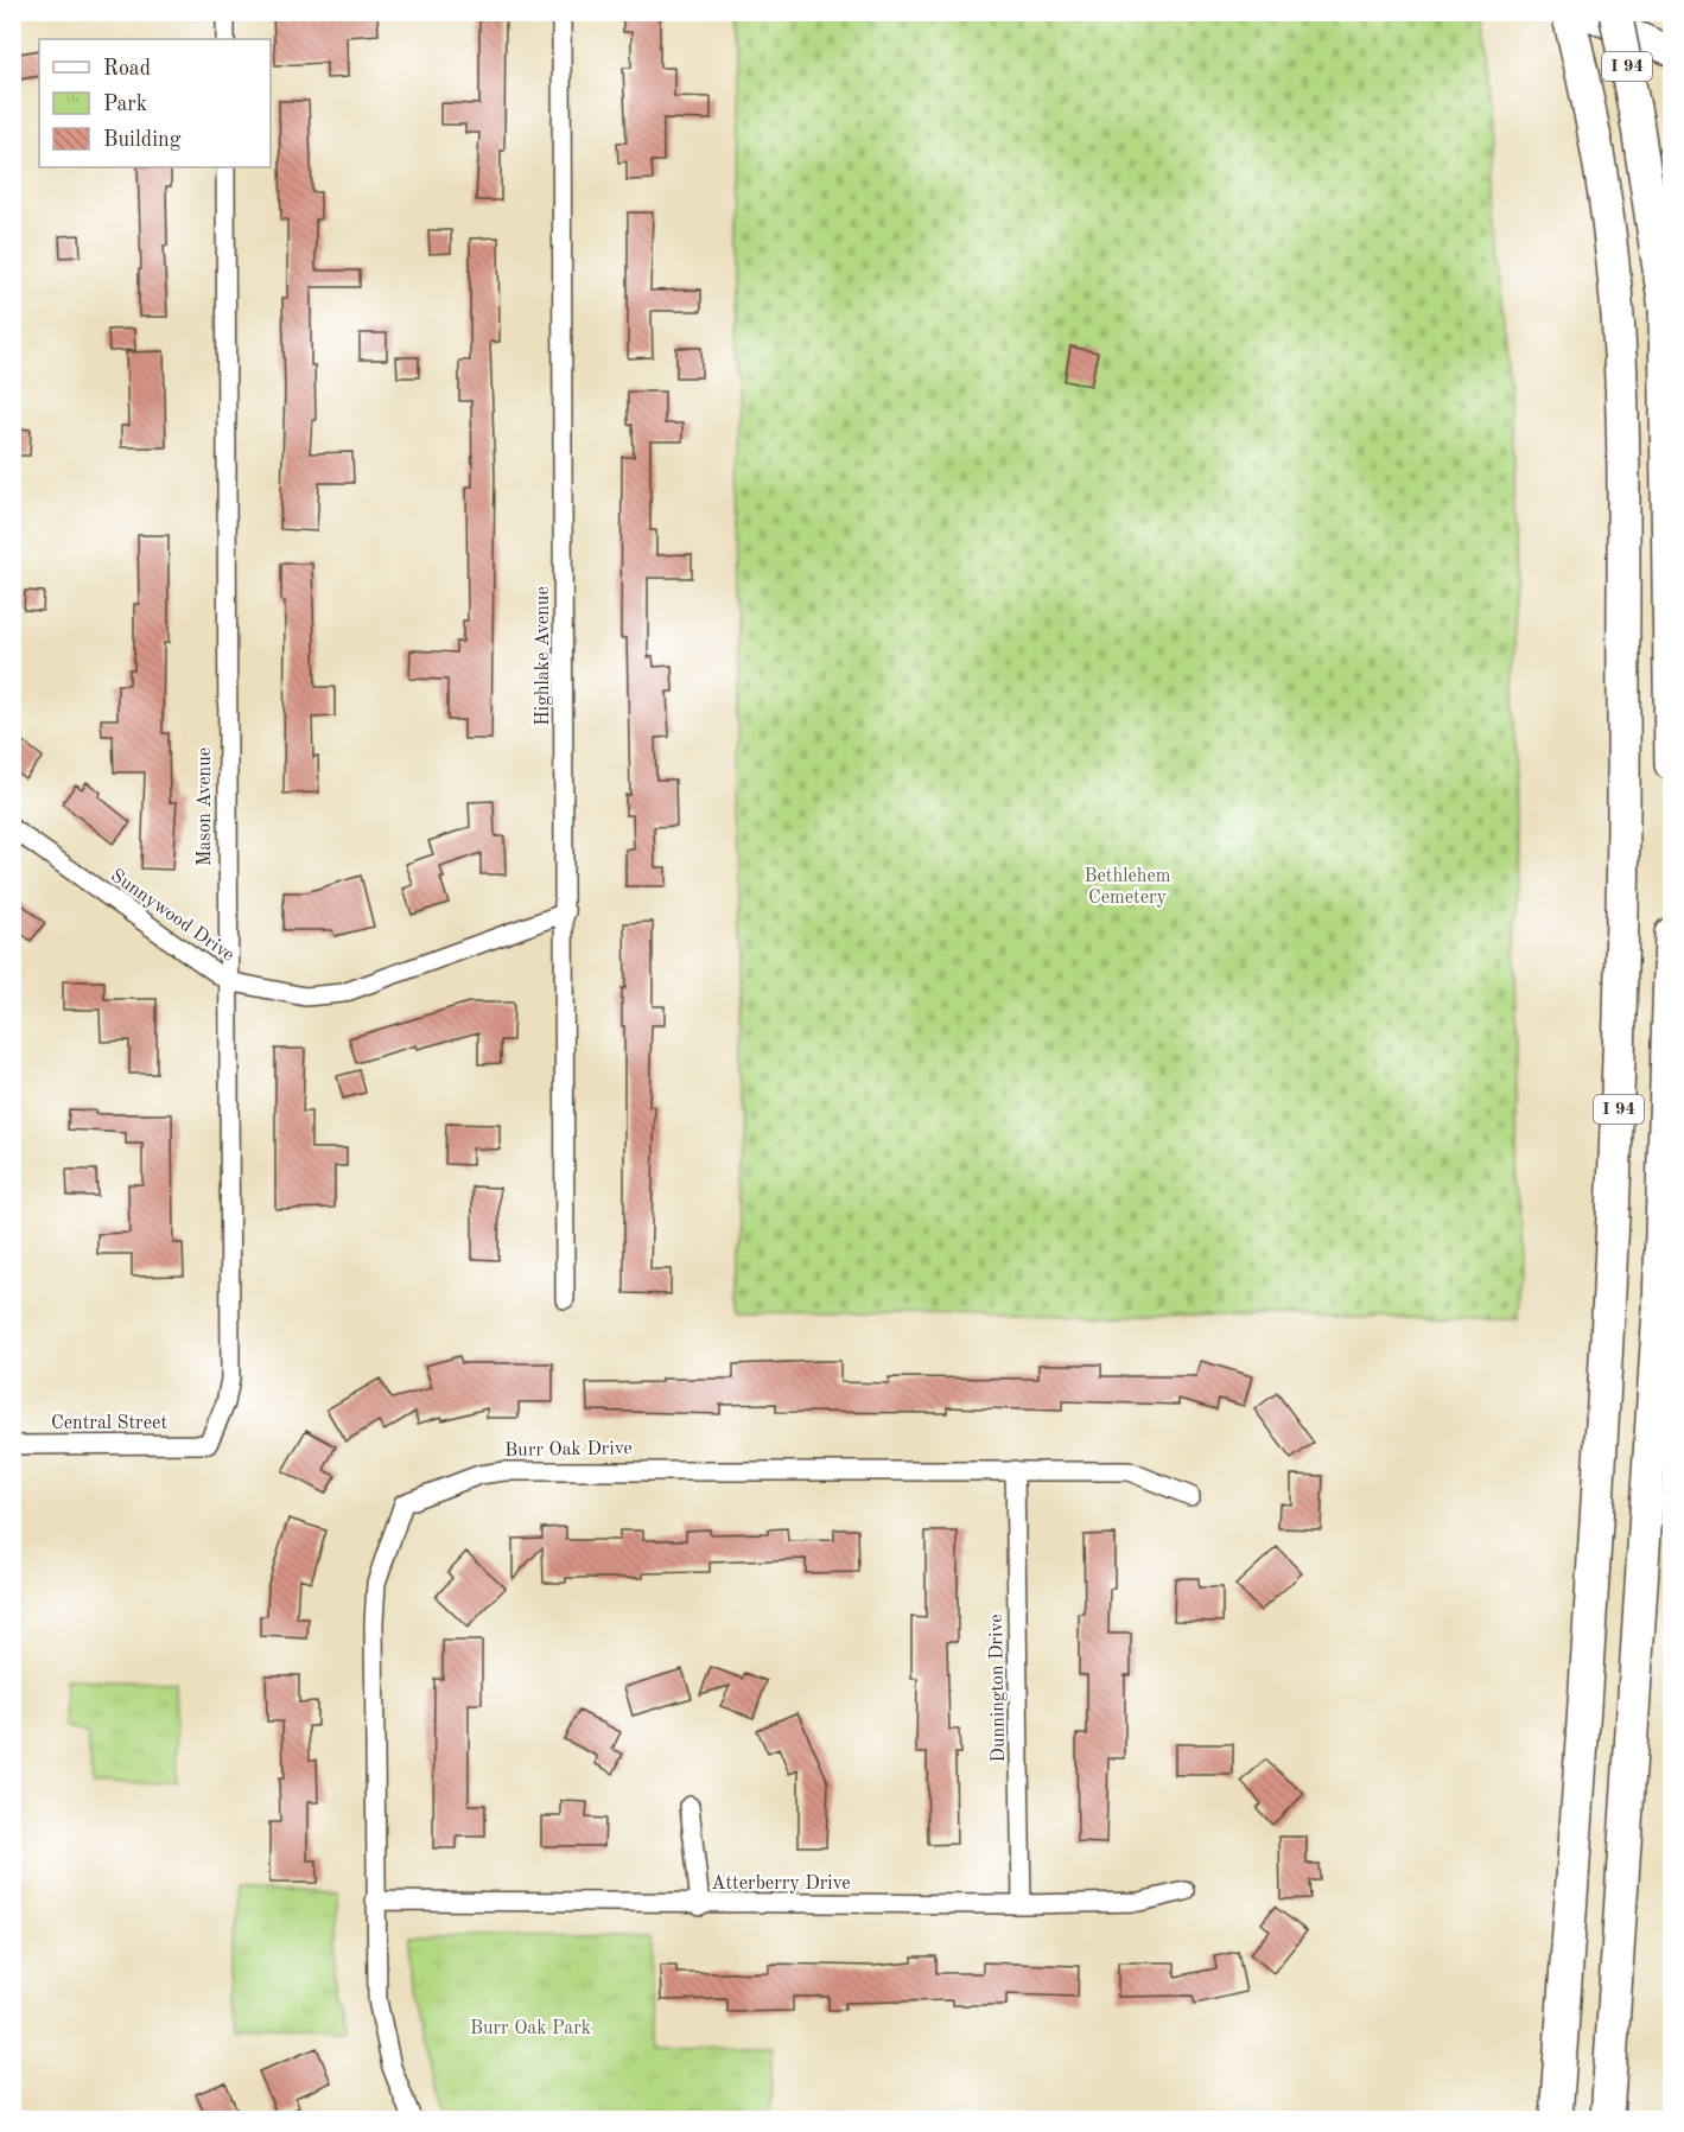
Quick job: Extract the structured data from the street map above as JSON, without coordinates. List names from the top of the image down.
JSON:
{
  "streets": {
    "highway": ["I 94"],
    "street": [
      "Highlake Avenue",
      "Mason Avenue",
      "Sunnywood Drive",
      "Central Street",
      "Burr Oak Drive",
      "Dunnington Drive",
      "Atterberry Drive"
    ]
  },
  "crossings": [
    ["Highlake Avenue", "Sunnywood Drive"],
    ["Mason Avenue", "Sunnywood Drive"],
    ["Mason Avenue", "Central Street"],
    ["Burr Oak Drive", "Dunnington Drive"],
    ["Burr Oak Drive", "Atterberry Drive"],
    ["Dunnington Drive", "Atterberry Drive"]
  ],
  "parks": ["Bethlehem Cemetery", "Burr Oak Park"],
  "legend": ["Road", "Park", "Building"]
}
